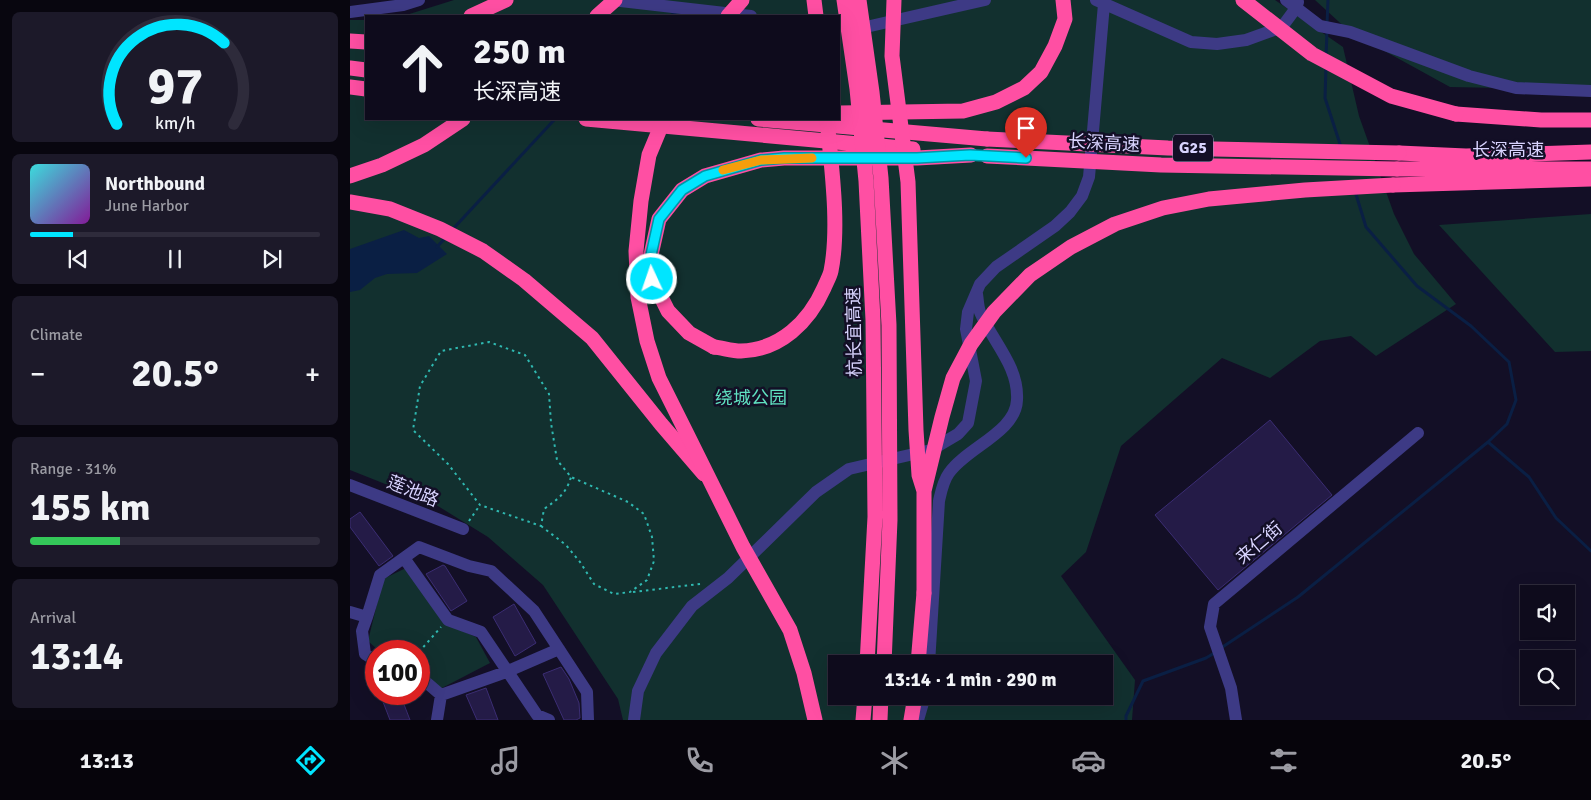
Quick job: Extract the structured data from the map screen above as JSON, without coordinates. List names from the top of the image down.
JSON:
{
  "streets": {
    "highway": ["长深高速", "G25", "杭长宜高速"],
    "street": ["莲池路", "来仁街"]
  },
  "parks": ["绕城公园"],
  "page": {
    "turn": ["250 m", "长深高速"],
    "song": ["Northbound", "June Harbor"],
    "tile": [
      "Climate",
      ["Range · 31%", "155 km"],
      ["Arrival", "13:14"]
    ],
    "heat": ["−", "20.5°", "+"],
    "limit": "100",
    "trip": "13:14 · 1 min · 290 m",
    "tabs": ["13:13", "20.5°"],
    "gauge": ["97", "km/h"]
  }
}
